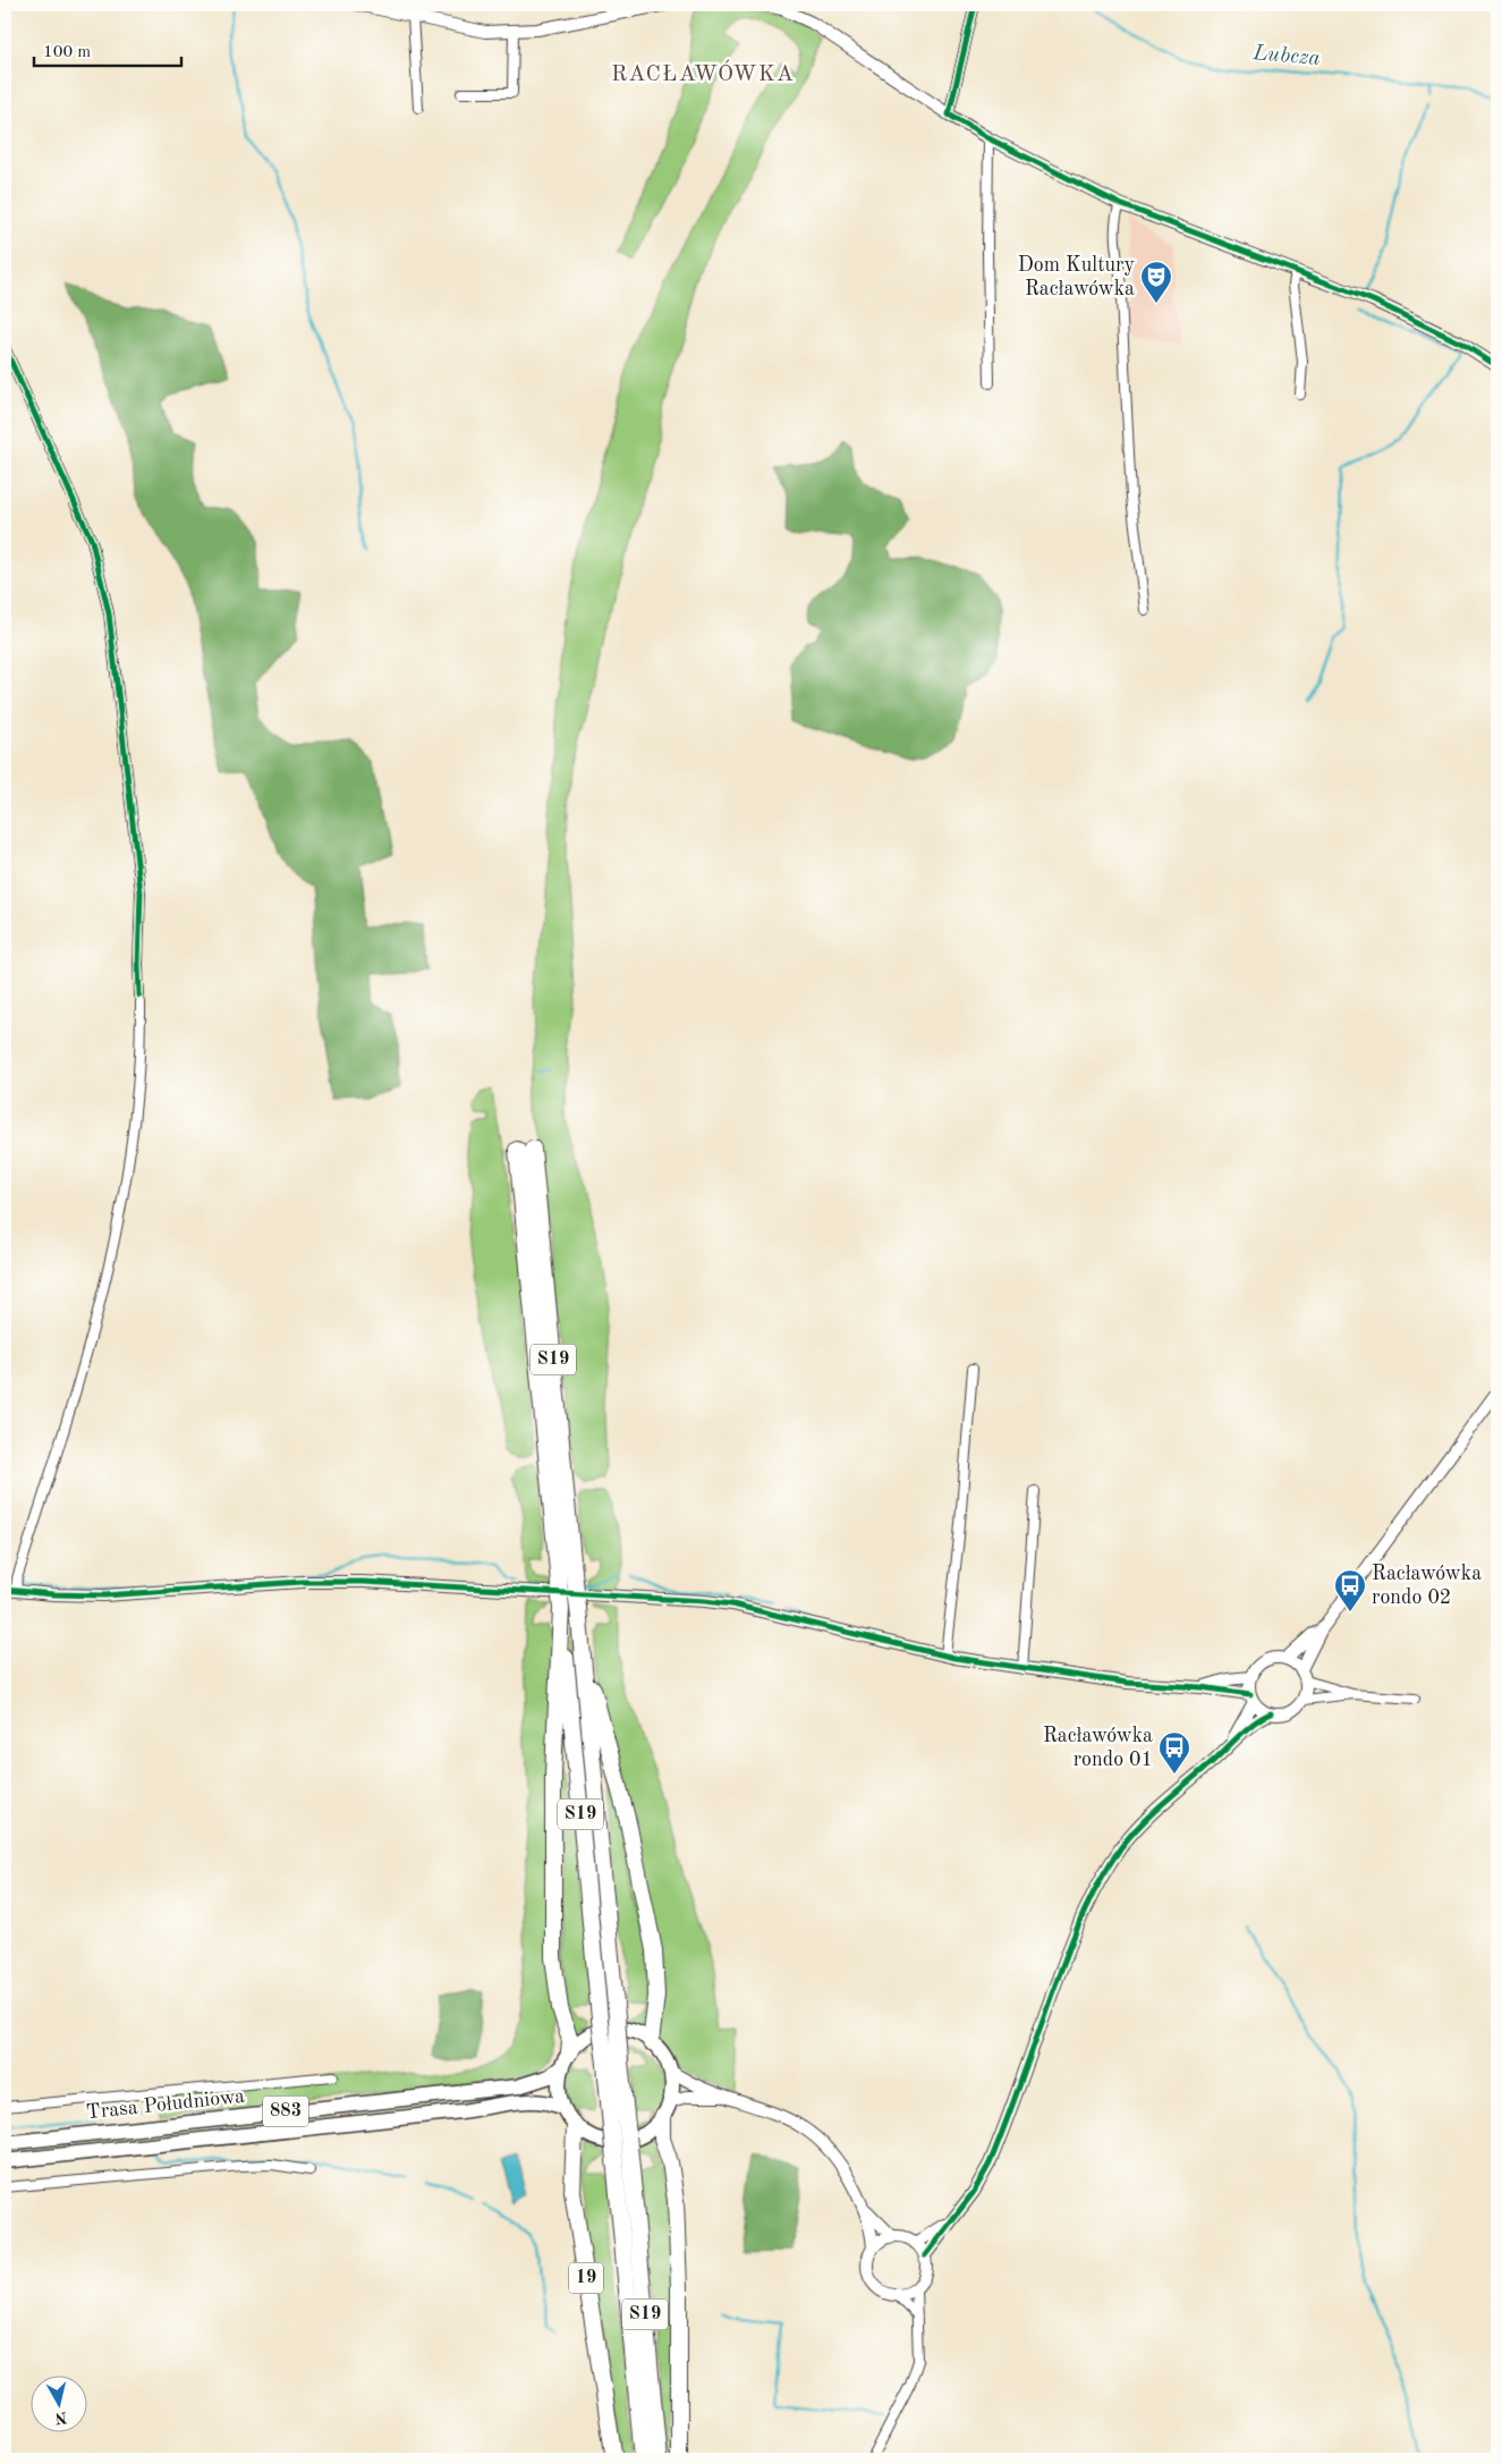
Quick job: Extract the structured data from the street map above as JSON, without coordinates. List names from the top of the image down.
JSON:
{
  "streets": {
    "highway": [
      "S19",
      "Trasa Południowa",
      "883",
      "19"
    ]
  },
  "crossings": [
    ["Trasa Południowa", "883"],
    ["Trasa Południowa", "19"],
    ["883", "19"]
  ],
  "districts": ["RACŁAWÓWKA"],
  "water": ["Lubcza"],
  "places": {
    "theatre": ["Dom Kultury Racławówka"],
    "bus stop": ["Racławówka rondo 02", "Racławówka rondo 01"]
  },
  "scale_bar": "100 m",
  "north": "bottom"
}
